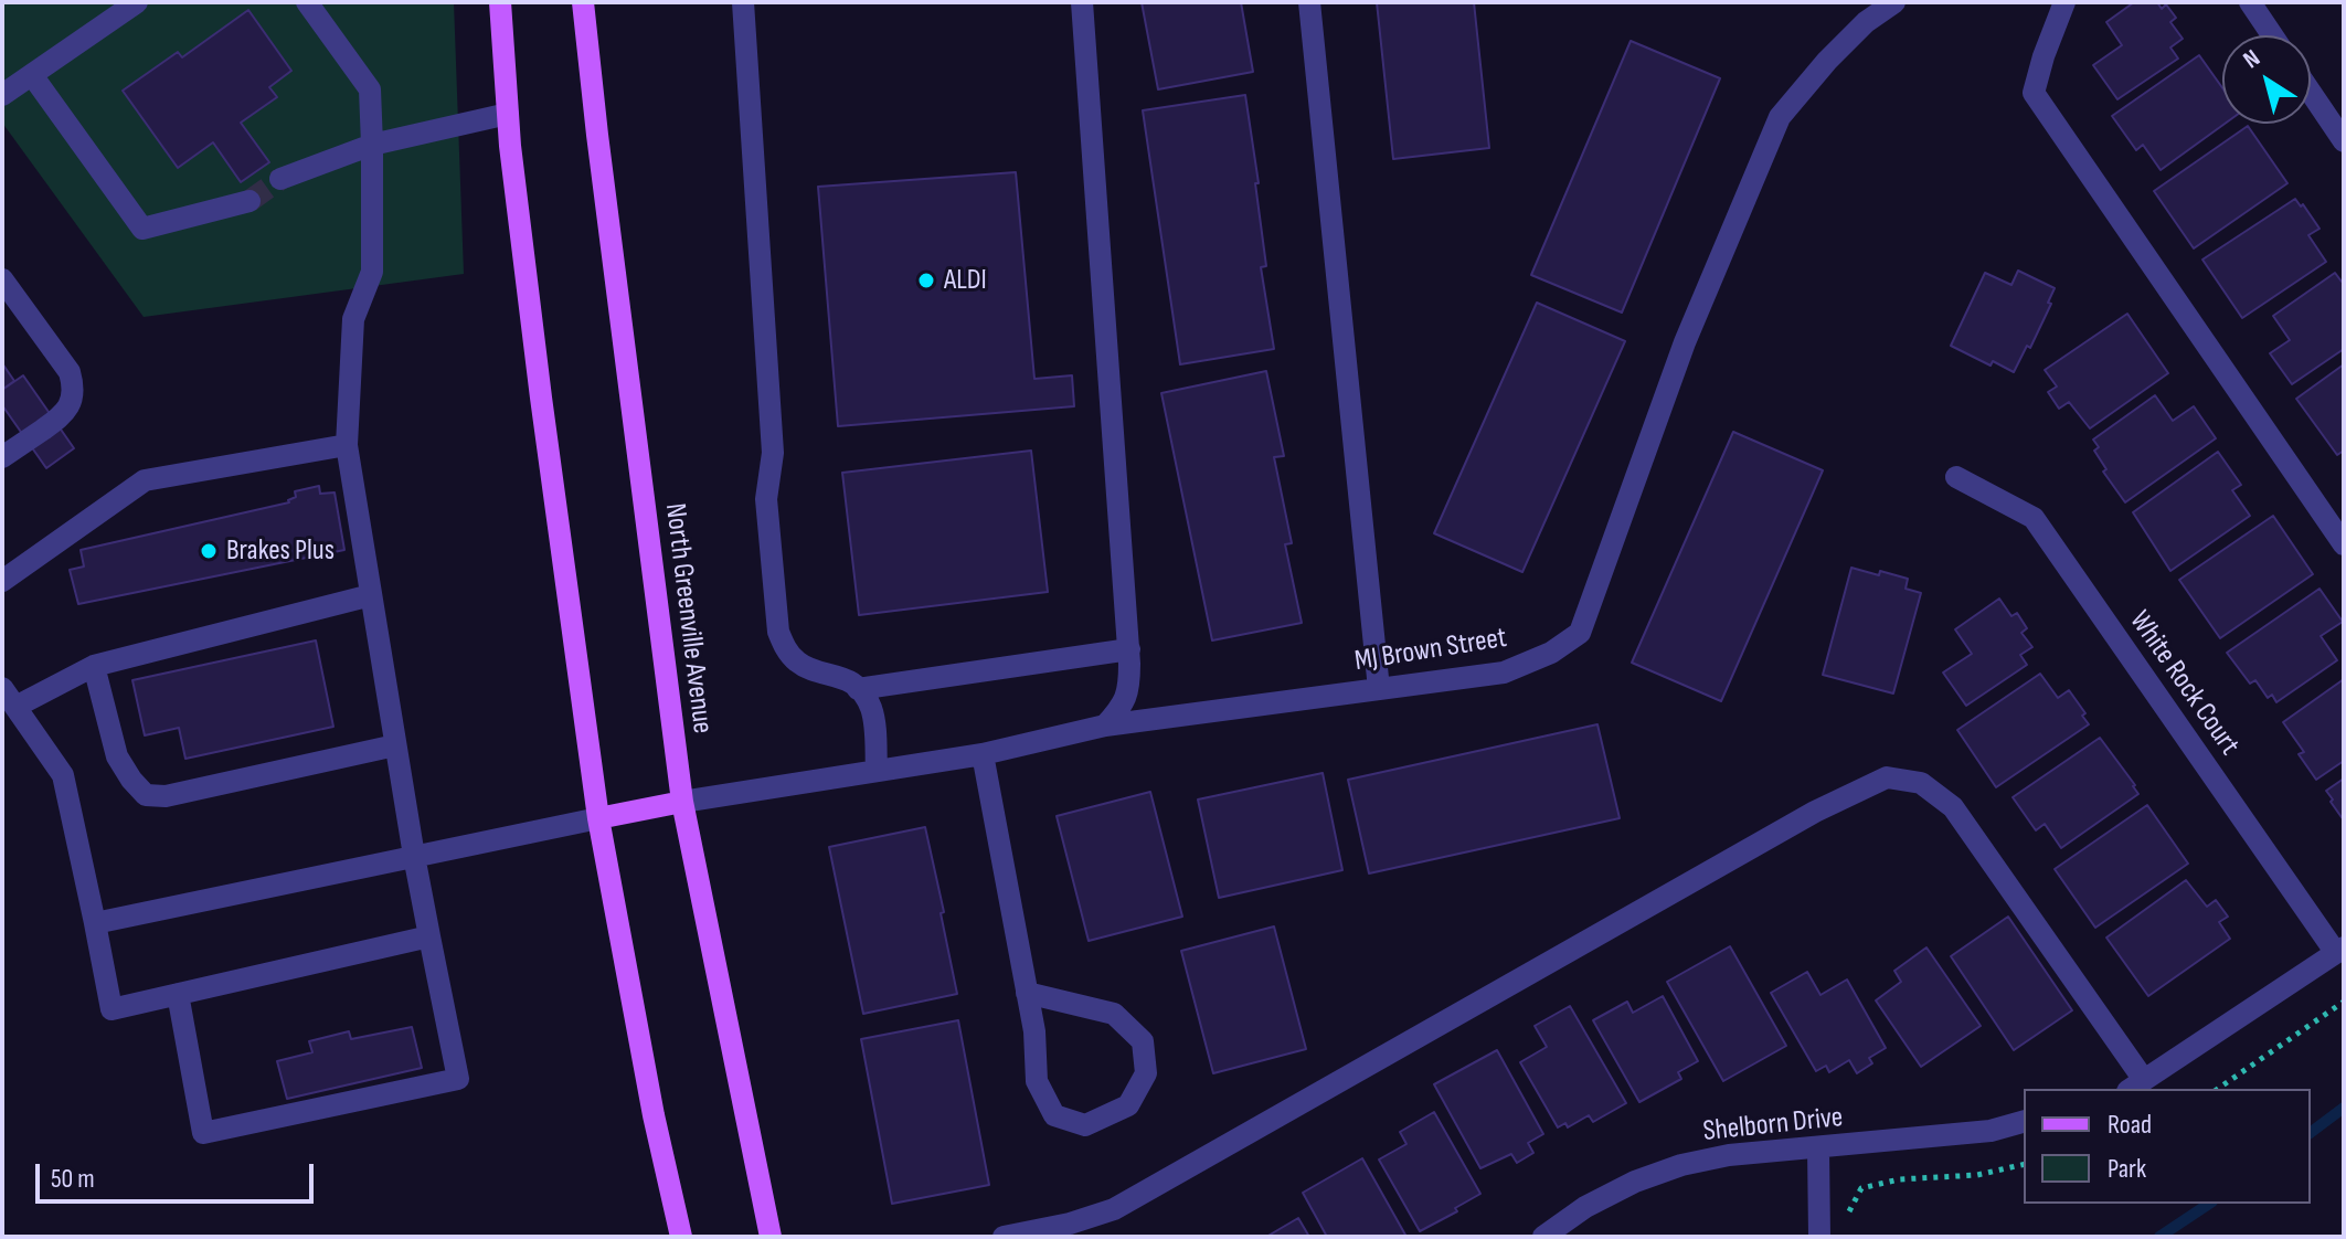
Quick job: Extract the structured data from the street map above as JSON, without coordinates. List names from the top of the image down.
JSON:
{
  "streets": {
    "main road": ["North Greenville Avenue"],
    "street": ["MJ Brown Street", "White Rock Court", "Shelborn Drive"]
  },
  "crossings": [
    ["North Greenville Avenue", "MJ Brown Street"]
  ],
  "places": ["ALDI", "Brakes Plus"],
  "legend": ["Road", "Park"],
  "scale_bar": "50 m",
  "north": "top left"
}
